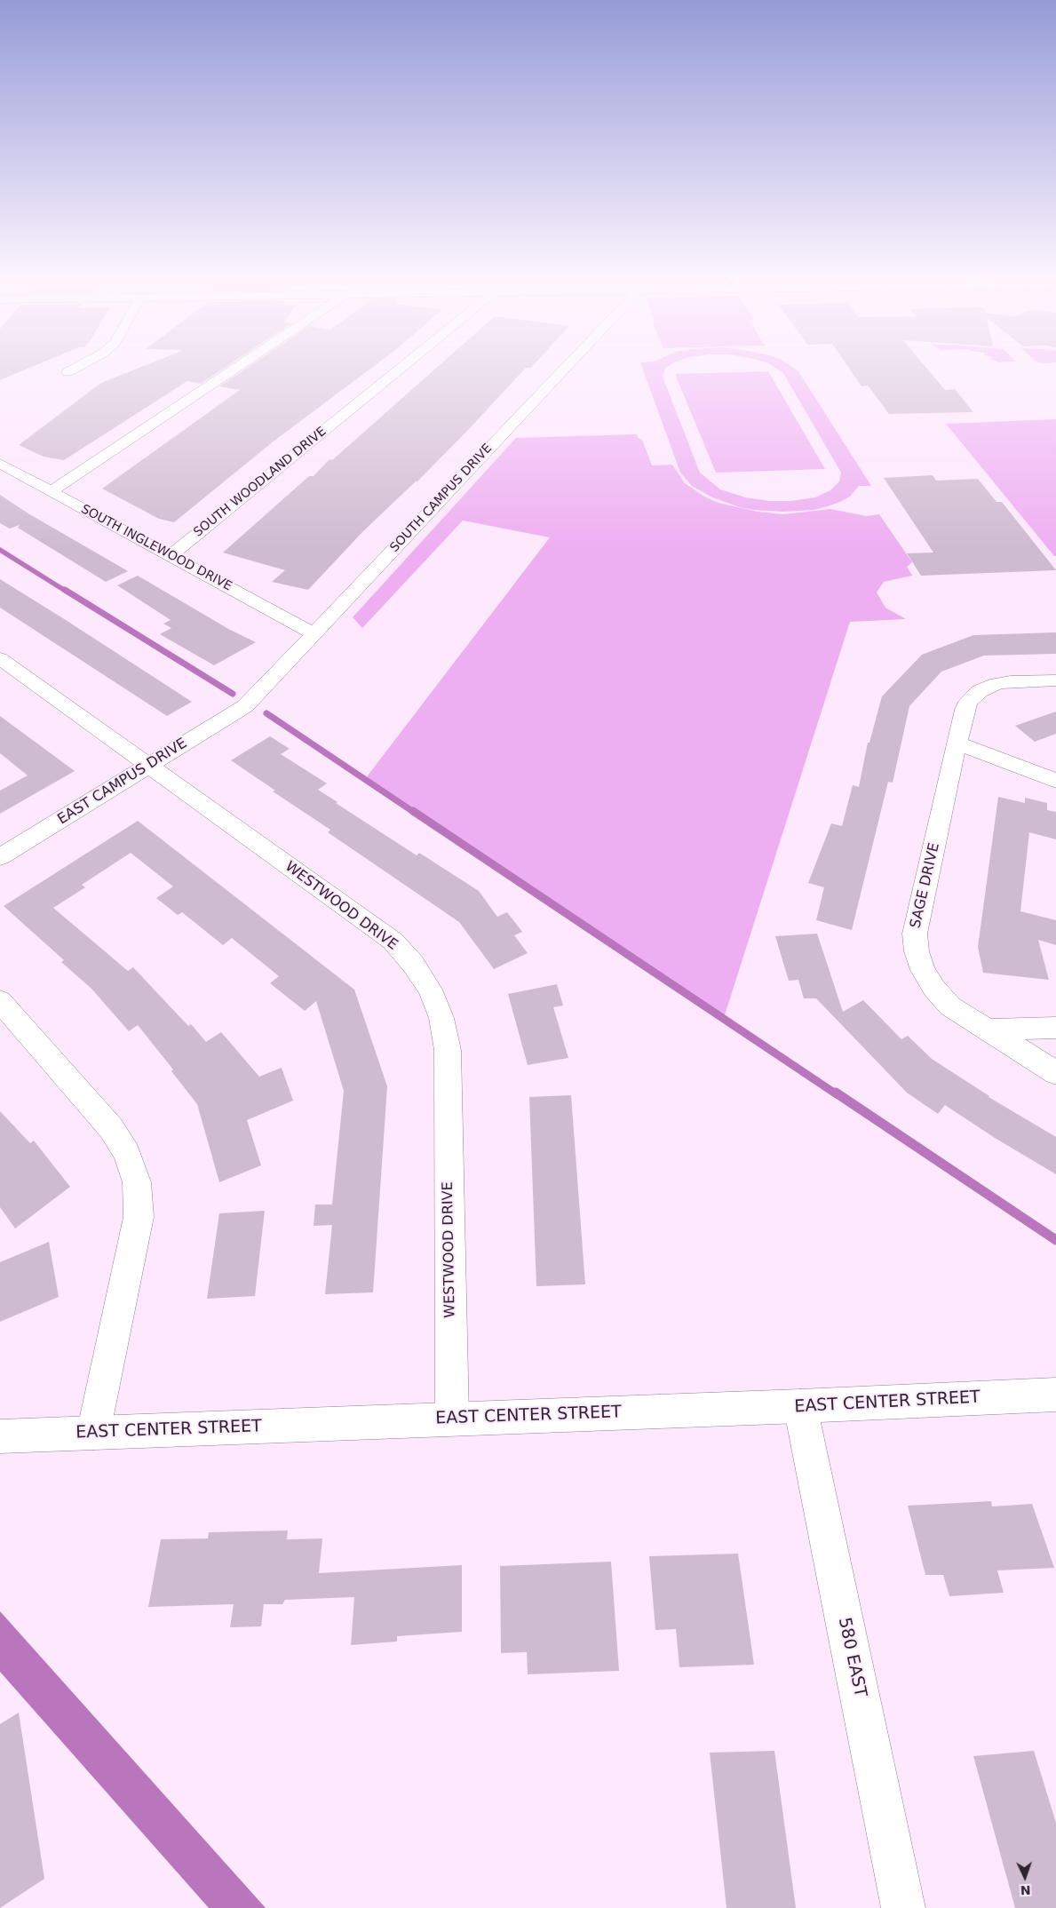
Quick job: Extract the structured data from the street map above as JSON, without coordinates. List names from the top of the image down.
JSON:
{
  "streets": {
    "street": [
      "SOUTH WOODLAND DRIVE",
      "SOUTH CAMPUS DRIVE",
      "SOUTH INGLEWOOD DRIVE",
      "EAST CAMPUS DRIVE",
      "SAGE DRIVE",
      "WESTWOOD DRIVE",
      "EAST CENTER STREET",
      "580 EAST"
    ]
  },
  "crossings": [
    ["SOUTH WOODLAND DRIVE", "SOUTH INGLEWOOD DRIVE"],
    ["SOUTH CAMPUS DRIVE", "SOUTH INGLEWOOD DRIVE"],
    ["SOUTH CAMPUS DRIVE", "EAST CAMPUS DRIVE"],
    ["EAST CAMPUS DRIVE", "WESTWOOD DRIVE"],
    ["WESTWOOD DRIVE", "EAST CENTER STREET"],
    ["EAST CENTER STREET", "580 EAST"]
  ],
  "north": "bottom"
}
